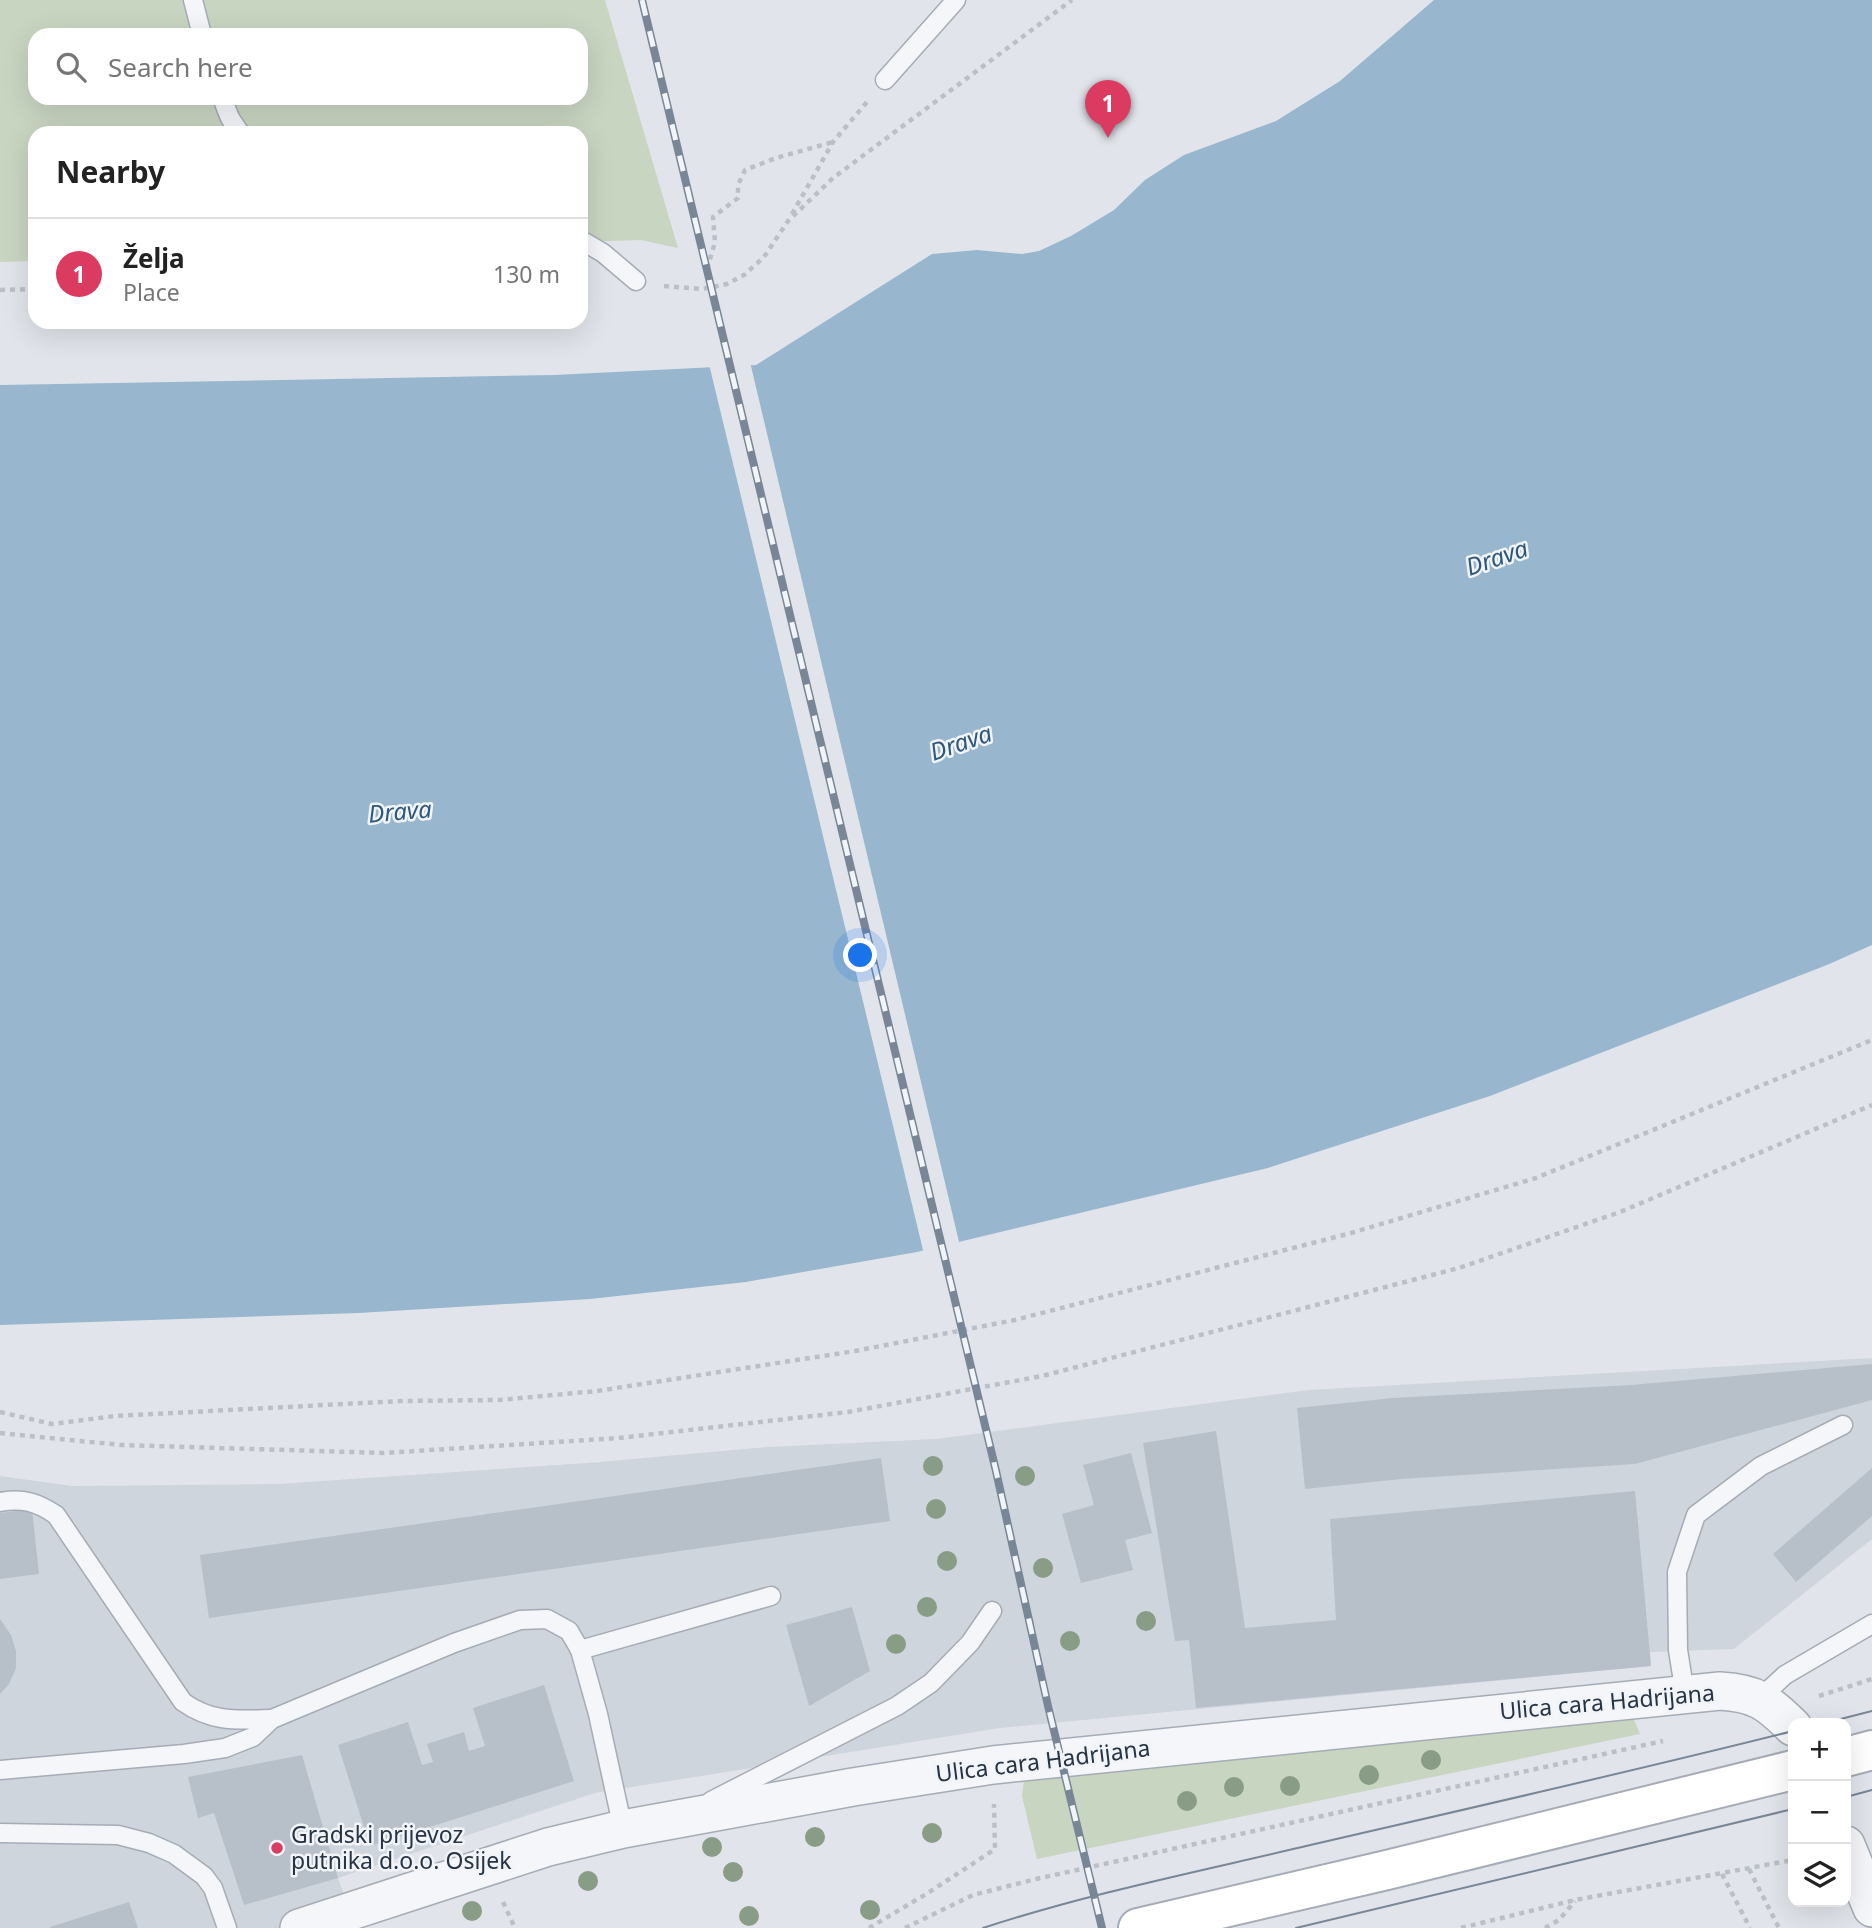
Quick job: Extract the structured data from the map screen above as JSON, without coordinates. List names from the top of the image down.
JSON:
{
  "streets": {
    "street": ["Ulica cara Hadrijana"]
  },
  "water": ["Drava"],
  "places": ["Gradski prijevoz putnika d.o.o. Osijek"],
  "page": {
    "search": "Search here",
    "pins": "1",
    "heading": "Nearby",
    "list": [
      {
        "mark": "1",
        "name": "Želja",
        "note": "Place",
        "value": "130 m"
      }
    ],
    "map_buttons": ["+", "−"]
  }
}
